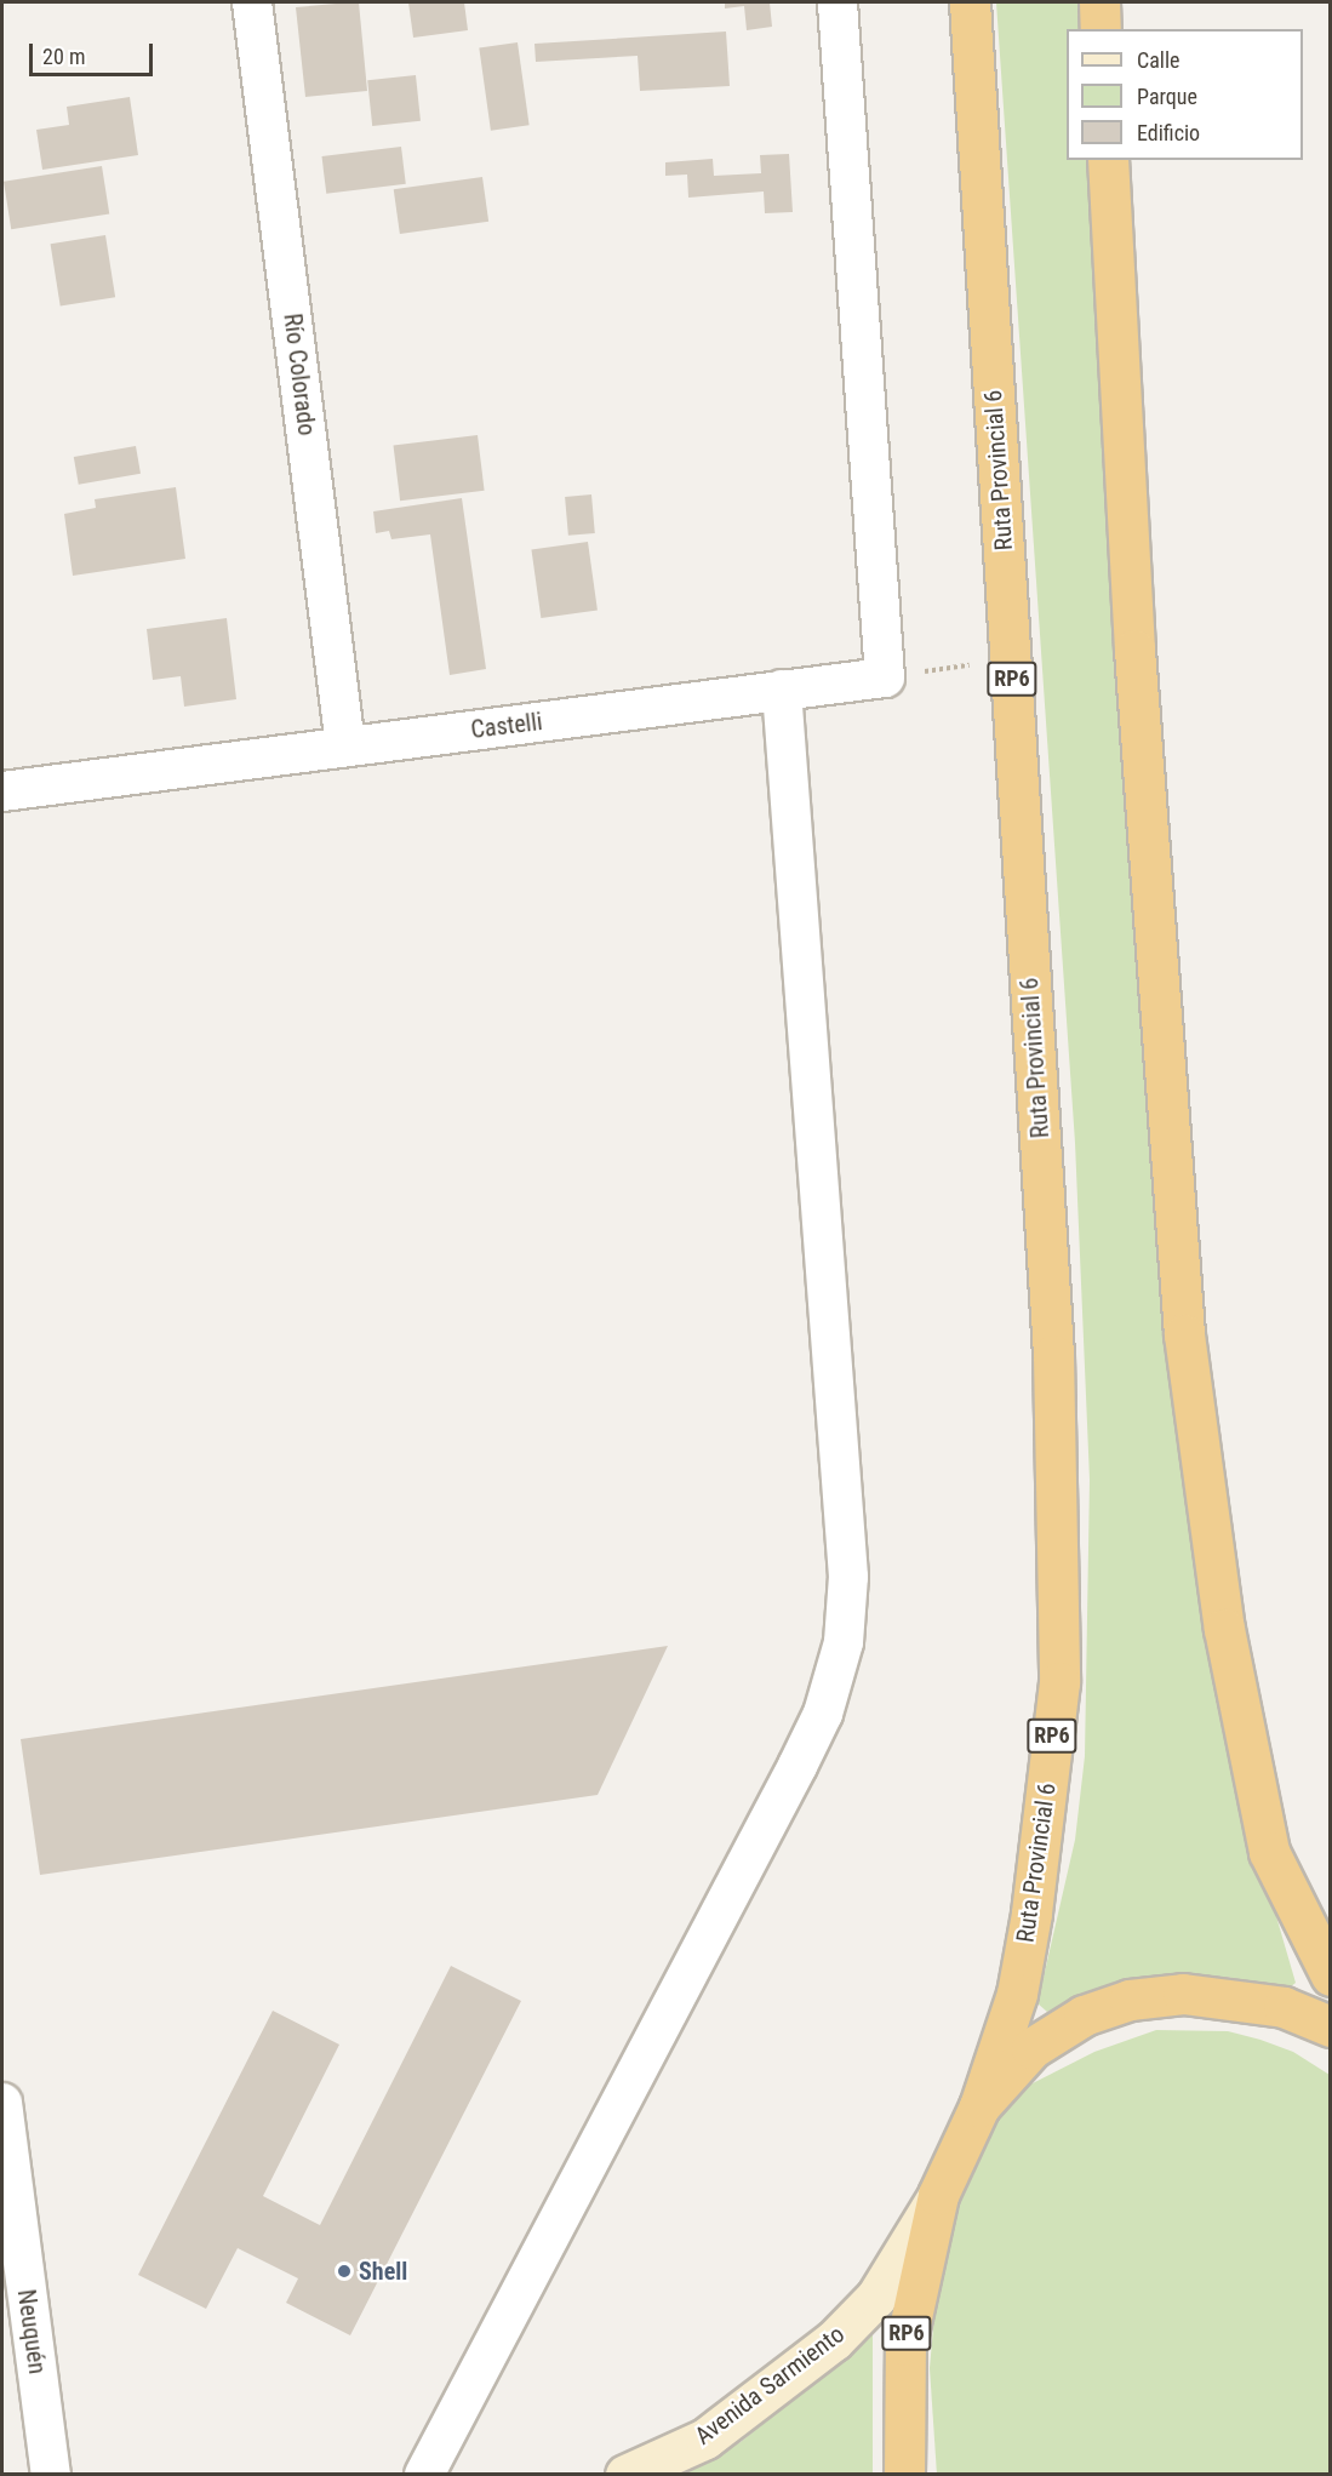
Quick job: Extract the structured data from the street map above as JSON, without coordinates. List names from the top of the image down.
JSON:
{
  "streets": {
    "highway": ["Ruta Provincial 6", "RP6"],
    "main road": ["Avenida Sarmiento"],
    "street": ["Río Colorado", "Castelli", "Neuquén"]
  },
  "crossings": [
    ["Río Colorado", "Castelli"],
    ["Ruta Provincial 6", "RP6"],
    ["RP6", "Avenida Sarmiento"]
  ],
  "places": ["Shell"],
  "legend": ["Calle", "Parque", "Edificio"],
  "scale_bar": "20 m"
}
